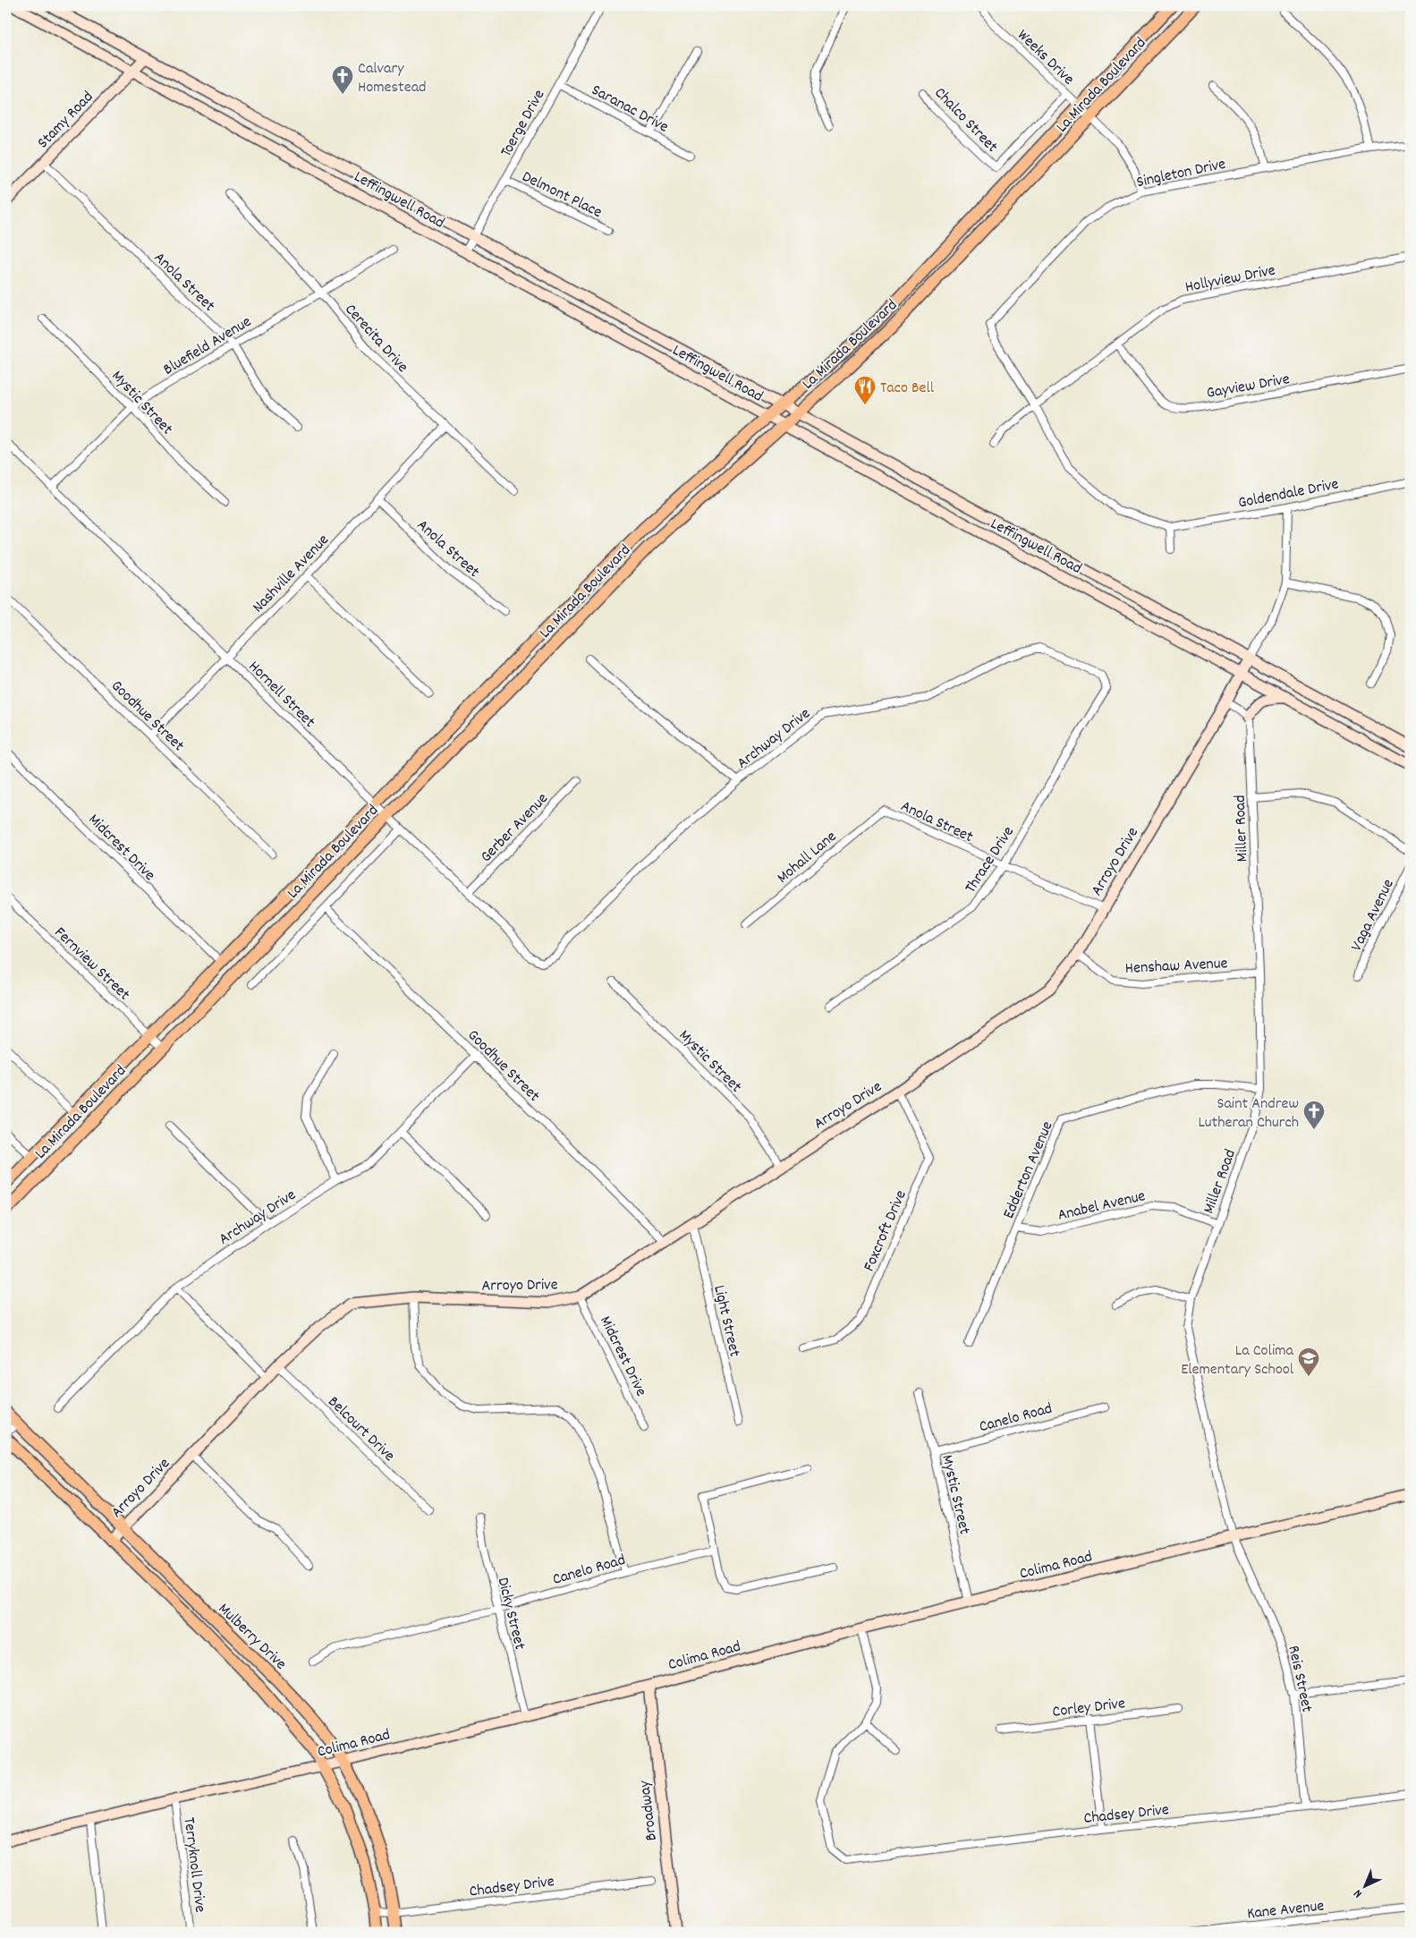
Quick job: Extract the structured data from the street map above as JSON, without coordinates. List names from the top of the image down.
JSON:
{
  "streets": {
    "main road": [
      "La Mirada Boulevard",
      "Stamy Road",
      "Leffingwell Road",
      "Arroyo Drive",
      "Colima Road",
      "Mulberry Drive",
      "Broadway"
    ],
    "street": [
      "Weeks Drive",
      "Saranac Drive",
      "Chalco Street",
      "Toerge Drive",
      "Singleton Drive",
      "Delmont Place",
      "Hollyview Drive",
      "Anola Street",
      "Cerecita Drive",
      "Bluefield Avenue",
      "Gayview Drive",
      "Mystic Street",
      "Goldendale Drive",
      "Nashville Avenue",
      "Hornell Street",
      "Goodhue Street",
      "Archway Drive",
      "Gerber Avenue",
      "Miller Road",
      "Midcrest Drive",
      "Mohall Lane",
      "Thrace Drive",
      "Vaga Avenue",
      "Fernview Street",
      "Henshaw Avenue",
      "Edderton Avenue",
      "Anabel Avenue",
      "Foxcroft Drive",
      "Light Street",
      "Canelo Road",
      "Belcourt Drive",
      "Dicky Street",
      "Reis Street",
      "Corley Drive",
      "Chadsey Drive",
      "Terryknoll Drive",
      "Kane Avenue"
    ]
  },
  "crossings": [
    ["Weeks Drive", "La Mirada Boulevard"],
    ["Weeks Drive", "Chalco Street"],
    ["Weeks Drive", "Singleton Drive"],
    ["La Mirada Boulevard", "Leffingwell Road"],
    ["La Mirada Boulevard", "Hornell Street"],
    ["La Mirada Boulevard", "Midcrest Drive"],
    ["La Mirada Boulevard", "Fernview Street"],
    ["Saranac Drive", "Toerge Drive"],
    ["Stamy Road", "Leffingwell Road"],
    ["Stamy Road", "Anola Street"],
    ["Toerge Drive", "Delmont Place"],
    ["Toerge Drive", "Leffingwell Road"],
    ["Singleton Drive", "Hollyview Drive"],
    ["Singleton Drive", "Goldendale Drive"],
    ["Leffingwell Road", "Arroyo Drive"],
    ["Hollyview Drive", "Gayview Drive"],
    ["Hollyview Drive", "Goldendale Drive"],
    ["Anola Street", "Bluefield Avenue"],
    ["Anola Street", "Nashville Avenue"],
    ["Anola Street", "Mohall Lane"],
    ["Anola Street", "Thrace Drive"],
    ["Anola Street", "Arroyo Drive"],
    ["Cerecita Drive", "Bluefield Avenue"],
    ["Cerecita Drive", "Nashville Avenue"],
    ["Bluefield Avenue", "Mystic Street"],
    ["Bluefield Avenue", "Hornell Street"],
    ["Mystic Street", "Arroyo Drive"],
    ["Mystic Street", "Canelo Road"],
    ["Mystic Street", "Colima Road"],
    ["Goldendale Drive", "Arroyo Drive"],
    ["Nashville Avenue", "Hornell Street"],
    ["Nashville Avenue", "Goodhue Street"],
    ["Hornell Street", "Archway Drive"],
    ["Hornell Street", "Gerber Avenue"],
    ["Goodhue Street", "Archway Drive"],
    ["Goodhue Street", "Arroyo Drive"],
    ["Archway Drive", "Thrace Drive"],
    ["Miller Road", "Henshaw Avenue"],
    ["Miller Road", "Edderton Avenue"],
    ["Miller Road", "Anabel Avenue"],
    ["Miller Road", "Colima Road"],
    ["Miller Road", "Reis Street"],
    ["Midcrest Drive", "Arroyo Drive"],
    ["Arroyo Drive", "Henshaw Avenue"],
    ["Arroyo Drive", "Foxcroft Drive"],
    ["Arroyo Drive", "Light Street"],
    ["Arroyo Drive", "Belcourt Drive"],
    ["Arroyo Drive", "Mulberry Drive"],
    ["Edderton Avenue", "Anabel Avenue"],
    ["Canelo Road", "Dicky Street"],
    ["Colima Road", "Dicky Street"],
    ["Colima Road", "Mulberry Drive"],
    ["Colima Road", "Reis Street"],
    ["Colima Road", "Broadway"],
    ["Colima Road", "Terryknoll Drive"],
    ["Mulberry Drive", "Chadsey Drive"],
    ["Reis Street", "Chadsey Drive"]
  ],
  "places": {
    "church": ["Calvary Homestead", "Saint Andrew Lutheran Church"],
    "restaurant": ["Taco Bell"],
    "school or university": ["La Colima Elementary School"]
  },
  "north": "bottom left"
}
